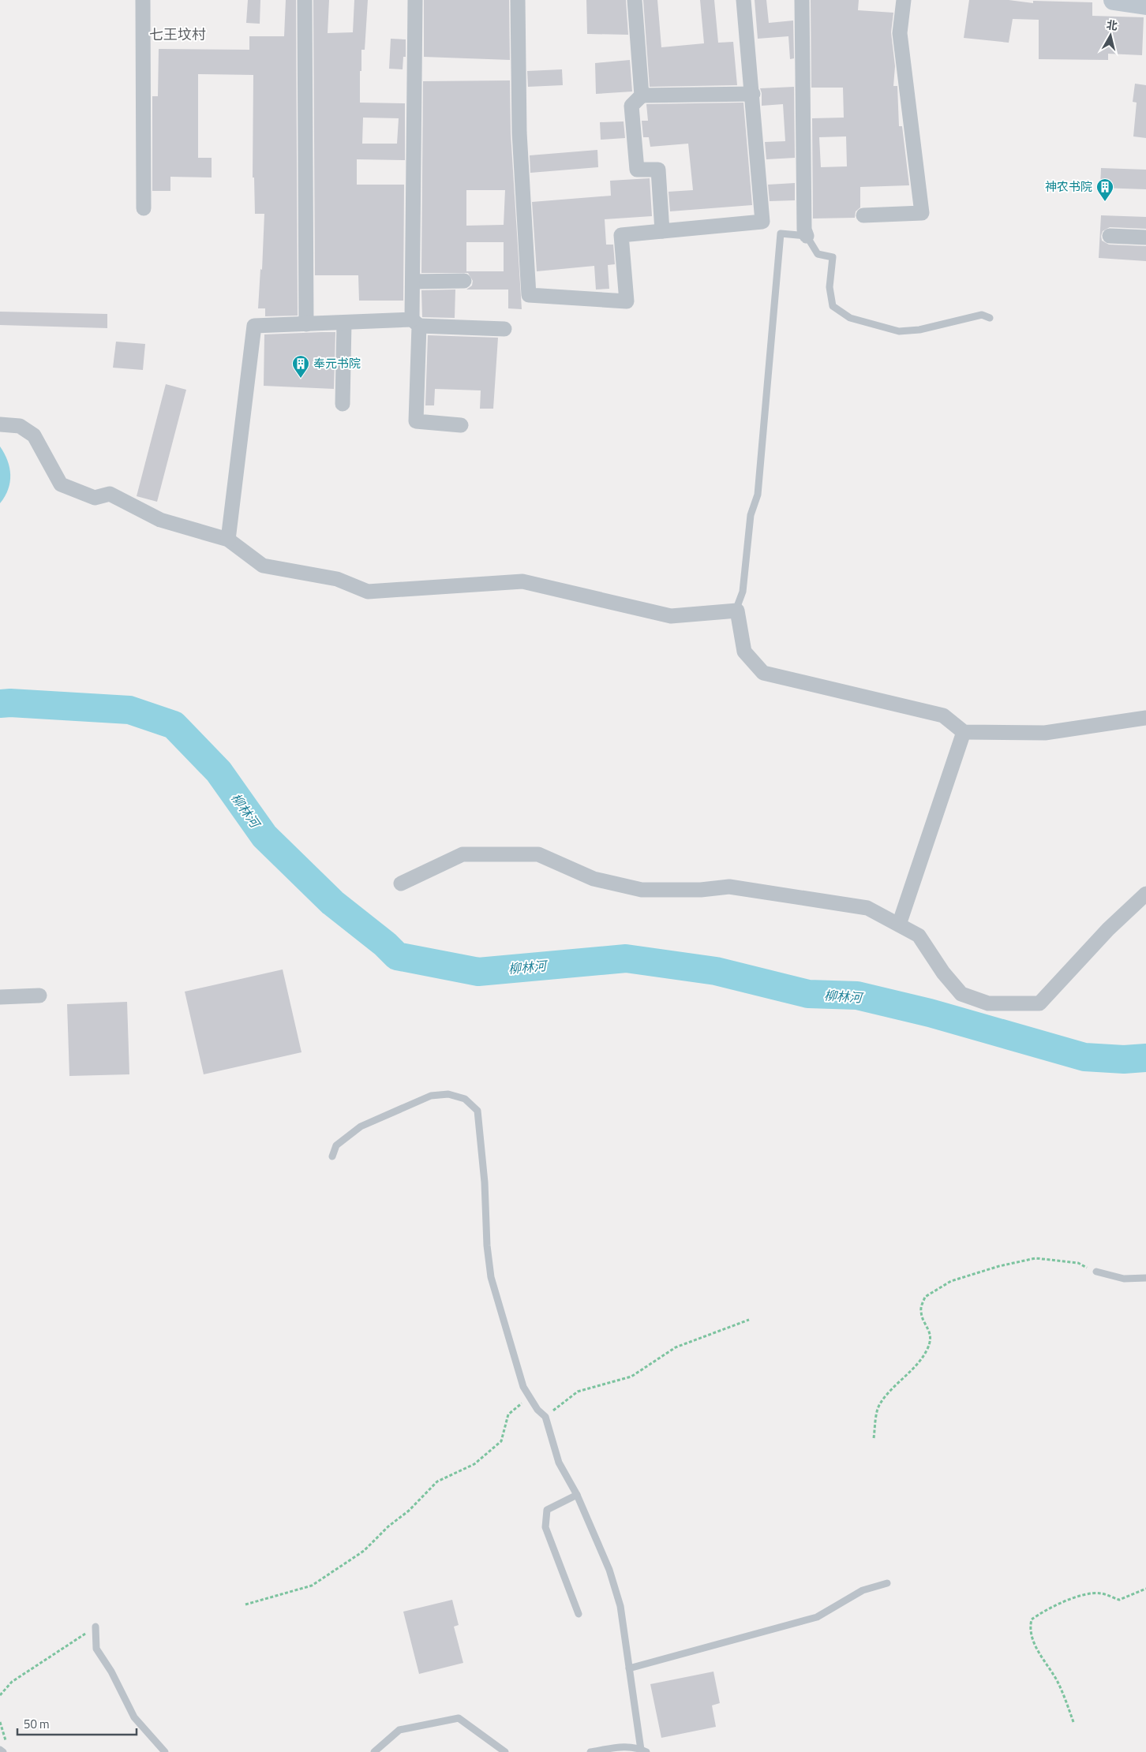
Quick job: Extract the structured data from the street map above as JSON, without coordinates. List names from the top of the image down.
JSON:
{
  "districts": ["七王坟村"],
  "water": ["柳林河"],
  "places": {
    "building": ["神农书院", "奉元书院"]
  },
  "scale_bar": "50 m",
  "north": "top"
}
